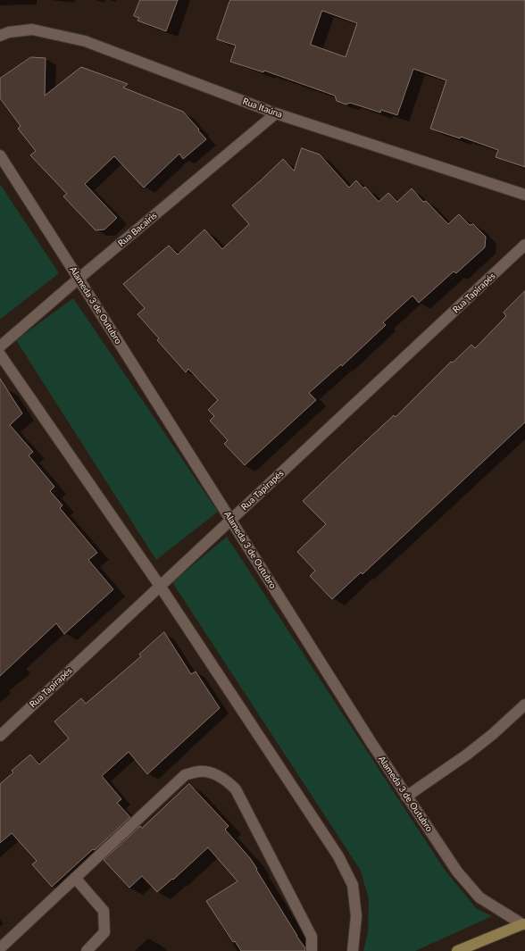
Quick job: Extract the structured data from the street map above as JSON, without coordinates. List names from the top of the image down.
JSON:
{
  "streets": {
    "street": [
      "Rua Itaúna",
      "Rua Bacairis",
      "Rua Tapirapés",
      "Alameda 3 de Outubro"
    ]
  },
  "crossings": [
    ["Rua Itaúna", "Rua Bacairis"],
    ["Rua Bacairis", "Alameda 3 de Outubro"],
    ["Rua Tapirapés", "Alameda 3 de Outubro"]
  ]
}
